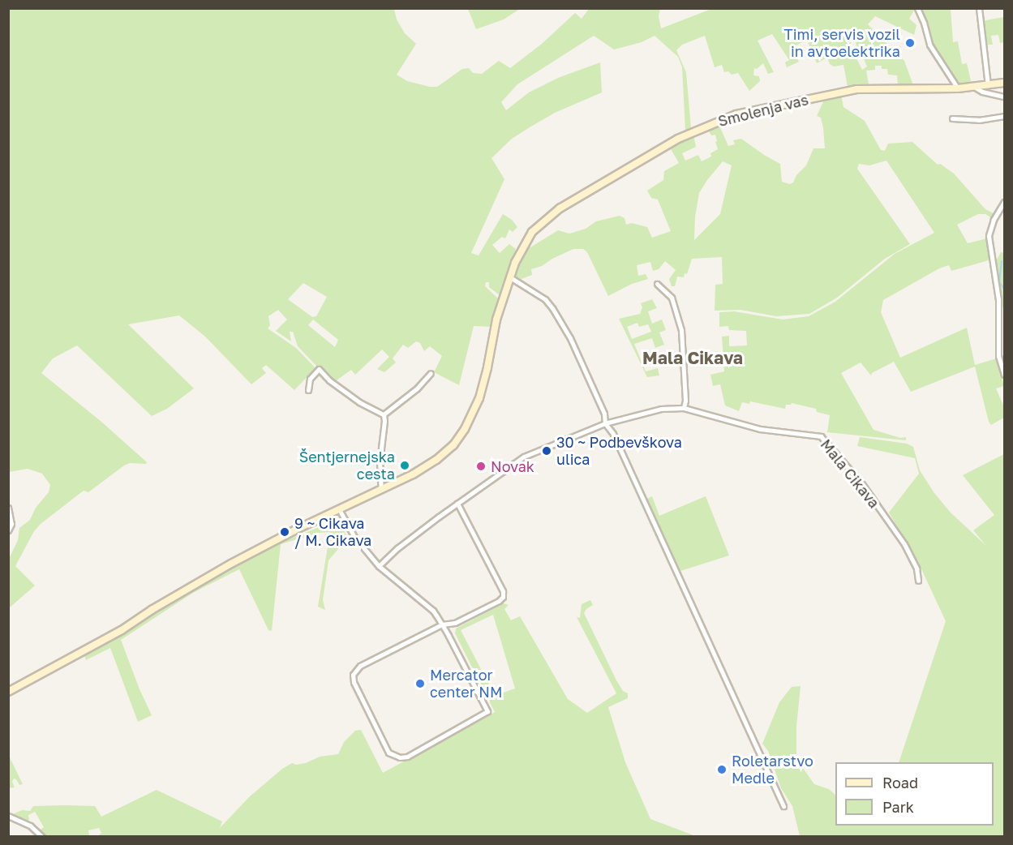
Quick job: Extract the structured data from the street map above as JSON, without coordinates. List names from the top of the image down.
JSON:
{
  "streets": {
    "main road": ["Smolenja vas"],
    "street": ["Mala Cikava"]
  },
  "districts": ["Mala Cikava"],
  "places": [
    "Timi, servis vozil in avtoelektrika",
    "30 ~ Podbevškova ulica",
    "Šentjernejska cesta",
    "Novak",
    "9 ~ Cikava / M. Cikava",
    "Mercator center NM",
    "Roletarstvo Medle"
  ],
  "legend": ["Road", "Park"]
}
